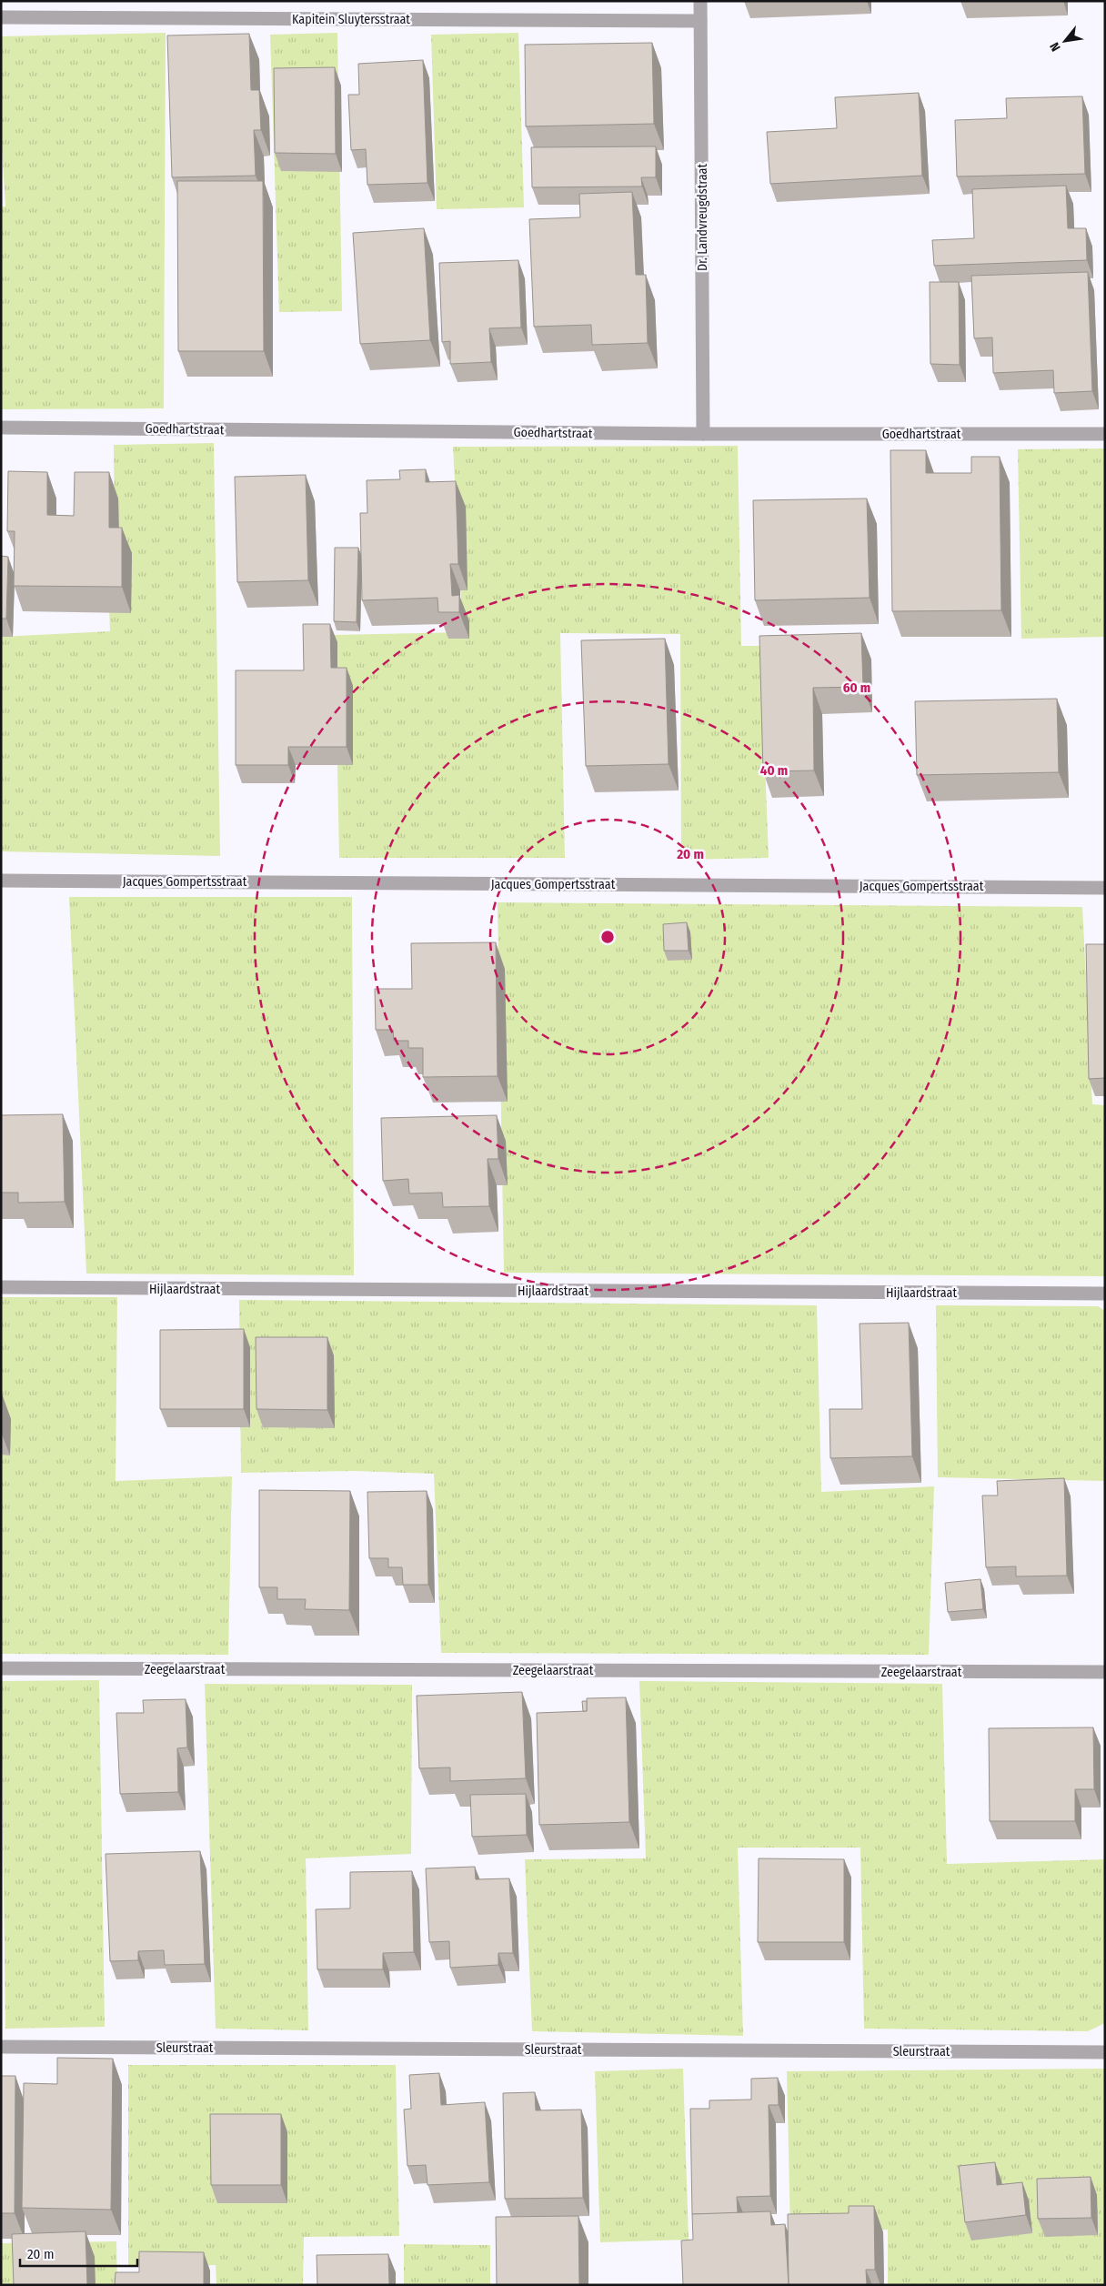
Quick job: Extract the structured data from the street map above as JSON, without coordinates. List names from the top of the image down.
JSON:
{
  "streets": {
    "street": [
      "Kapitein Sluytersstraat",
      "Dr. Landvreugdstraat",
      "Goedhartstraat",
      "Jacques Gompertsstraat",
      "Hijlaardstraat",
      "Zeegelaarstraat",
      "Sleurstraat"
    ]
  },
  "crossings": [
    ["Kapitein Sluytersstraat", "Dr. Landvreugdstraat"],
    ["Dr. Landvreugdstraat", "Goedhartstraat"]
  ],
  "scale_bar": "20 m",
  "north": "bottom left",
  "rings": ["60 m", "40 m", "20 m"]
}
